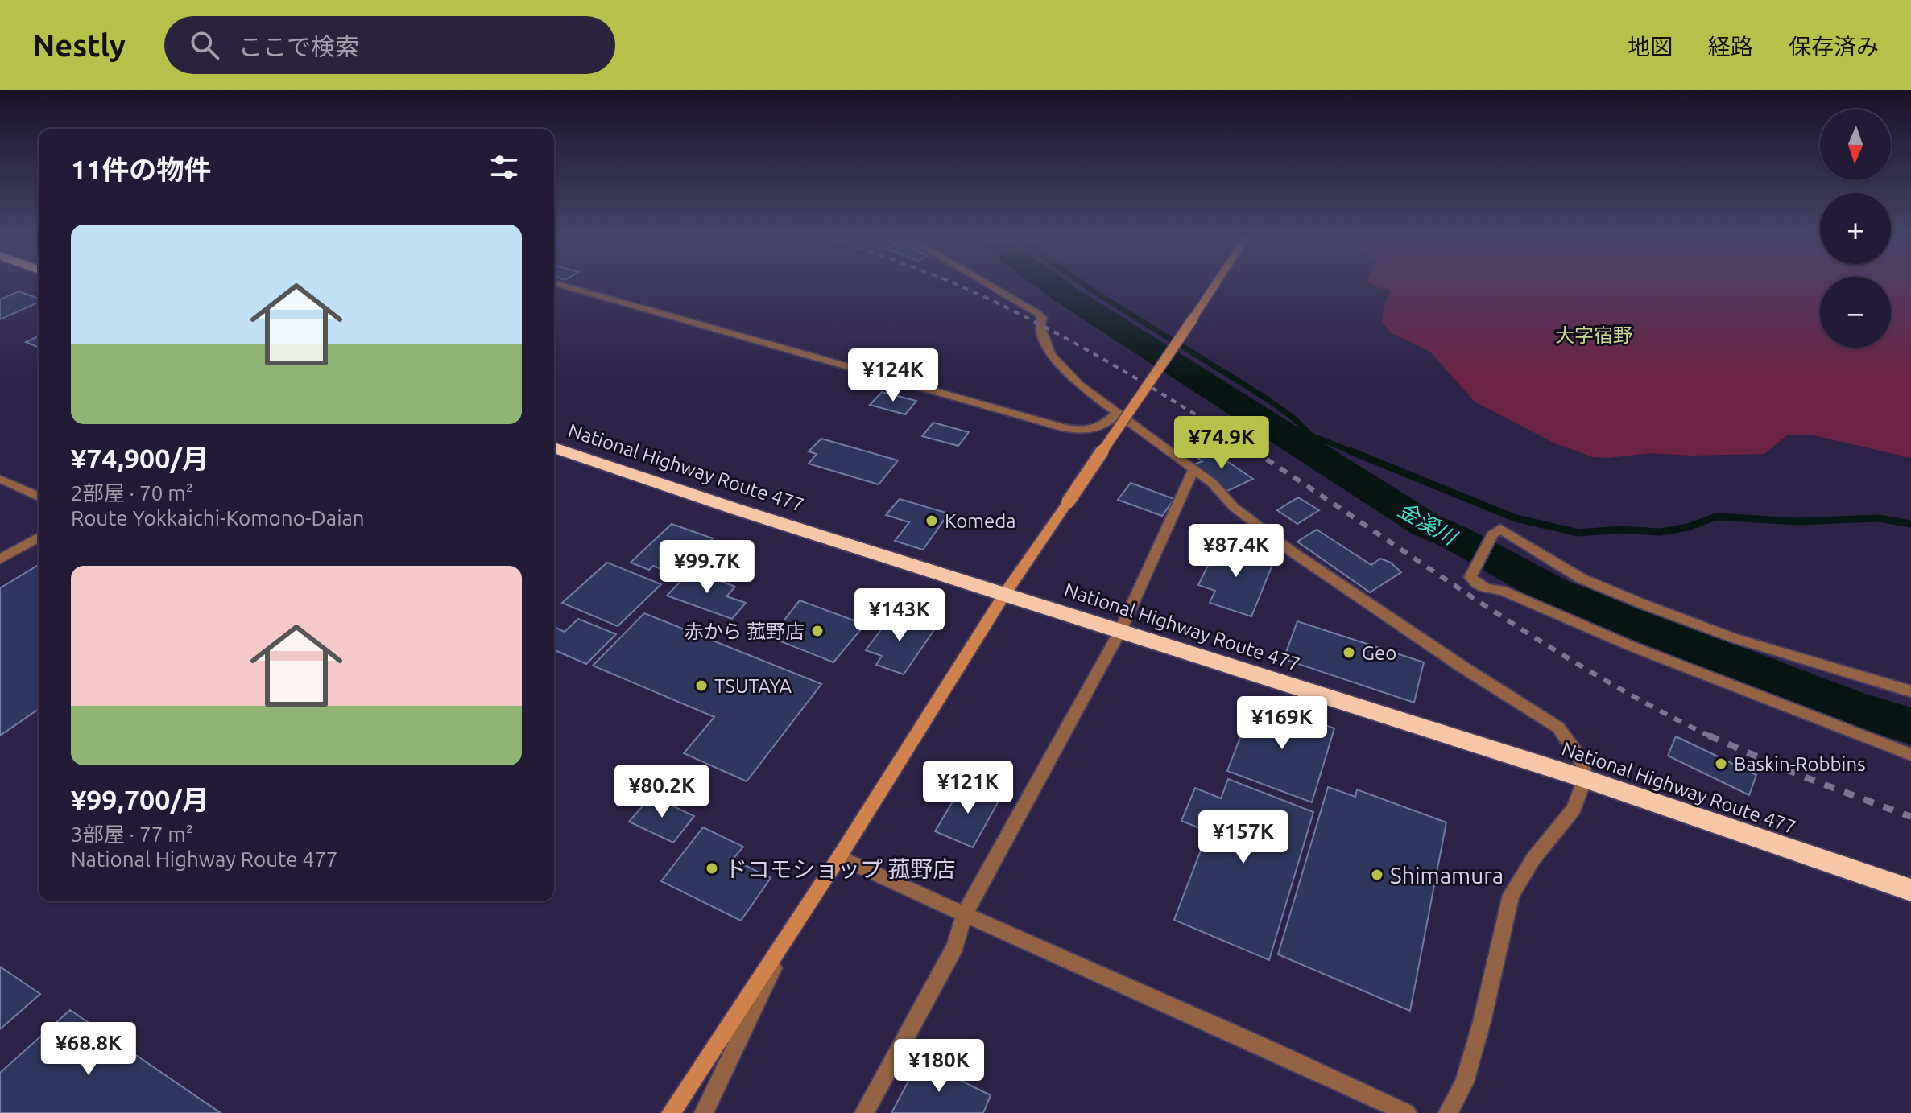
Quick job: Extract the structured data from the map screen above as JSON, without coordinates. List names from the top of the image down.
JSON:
{
  "streets": {
    "highway": ["National Highway Route 477"]
  },
  "districts": ["大字宿野"],
  "water": ["金溪川"],
  "places": [
    "Komeda",
    "赤から 菰野店",
    "Geo",
    "TSUTAYA",
    "Baskin-Robbins",
    "ドコモショップ 菰野店",
    "Shimamura"
  ],
  "north": "bottom",
  "page": {
    "header": "Nestly",
    "search": "ここで検索",
    "nav": ["地図", "経路", "保存済み"],
    "map_buttons": ["+", "−"],
    "heading": "11件の物件",
    "list": [
      {
        "name": "¥74,900/月",
        "note": "2部屋 · 70 m² · Route Yokkaichi-Komono-Daian"
      },
      {
        "name": "¥99,700/月",
        "note": "3部屋 · 77 m² · National Highway Route 477"
      }
    ],
    "price": [
      "¥124K",
      "¥74.9K",
      "¥87.4K",
      "¥99.7K",
      "¥143K",
      "¥169K",
      "¥121K",
      "¥80.2K",
      "¥157K",
      "¥68.8K",
      "¥180K"
    ]
  }
}
